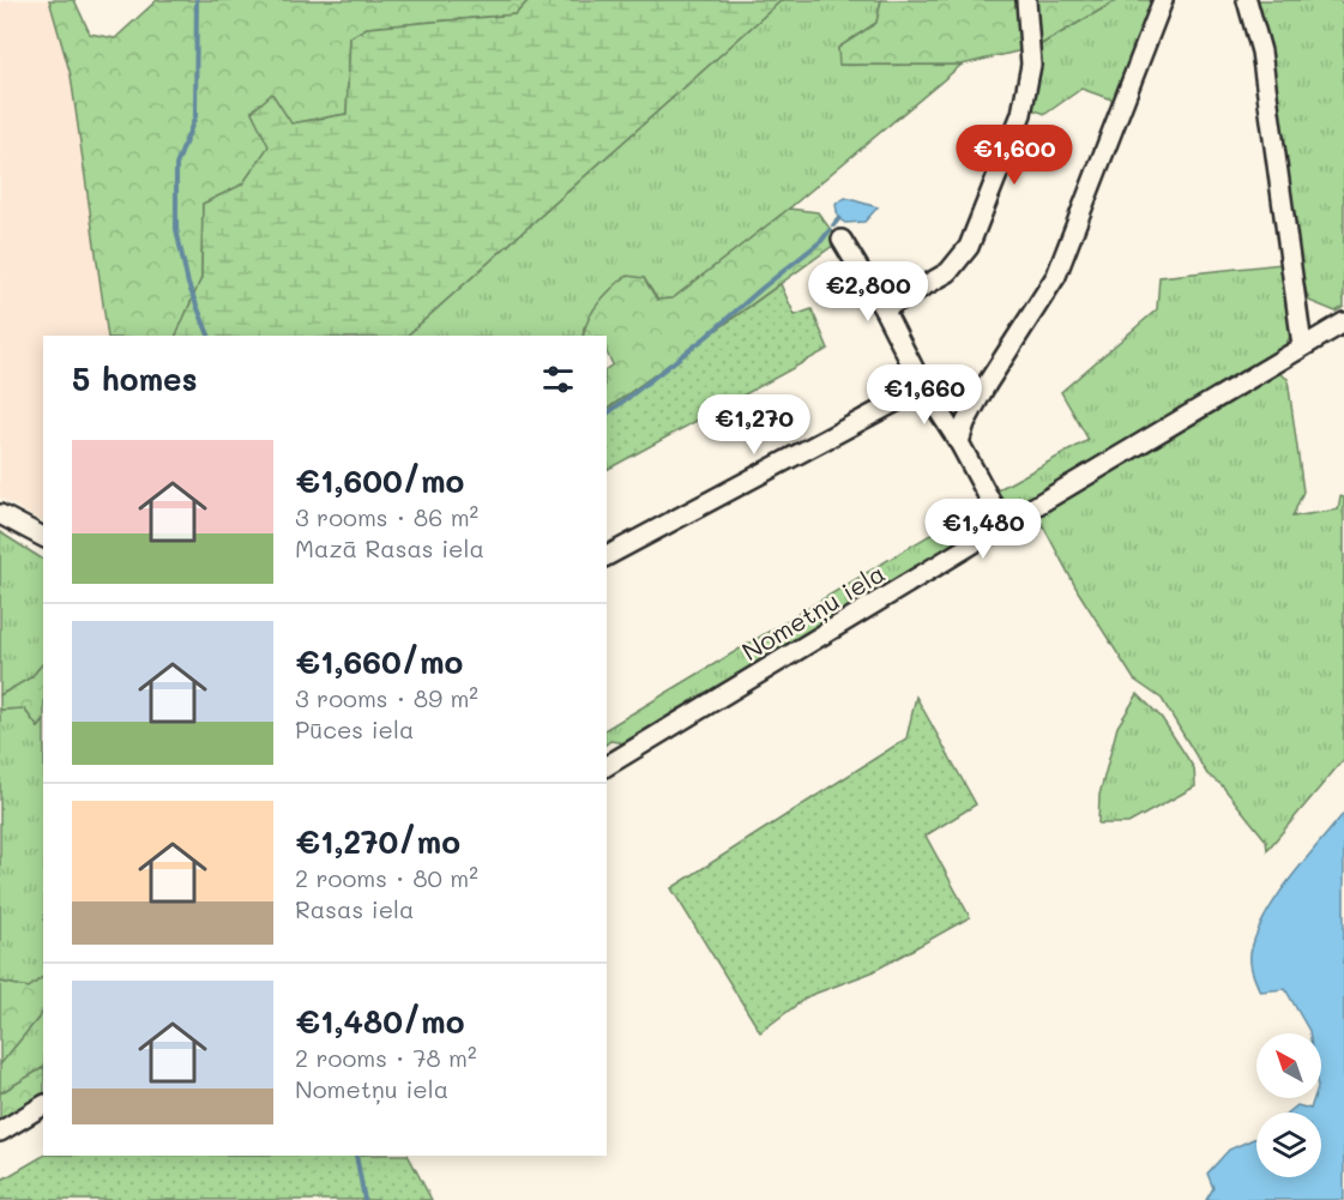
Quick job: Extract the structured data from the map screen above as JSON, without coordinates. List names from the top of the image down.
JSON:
{
  "streets": {
    "street": ["Nometņu iela"]
  },
  "north": "top left",
  "page": {
    "price": [
      "€1,600",
      "€2,800",
      "€1,660",
      "€1,270",
      "€1,480"
    ],
    "heading": "5 homes",
    "list": [
      {
        "name": "€1,600/mo",
        "note": "3 rooms · 86 m² · Mazā Rasas iela"
      },
      {
        "name": "€1,660/mo",
        "note": "3 rooms · 89 m² · Pūces iela"
      },
      {
        "name": "€1,270/mo",
        "note": "2 rooms · 80 m² · Rasas iela"
      },
      {
        "name": "€1,480/mo",
        "note": "2 rooms · 78 m² · Nometņu iela"
      }
    ]
  }
}
